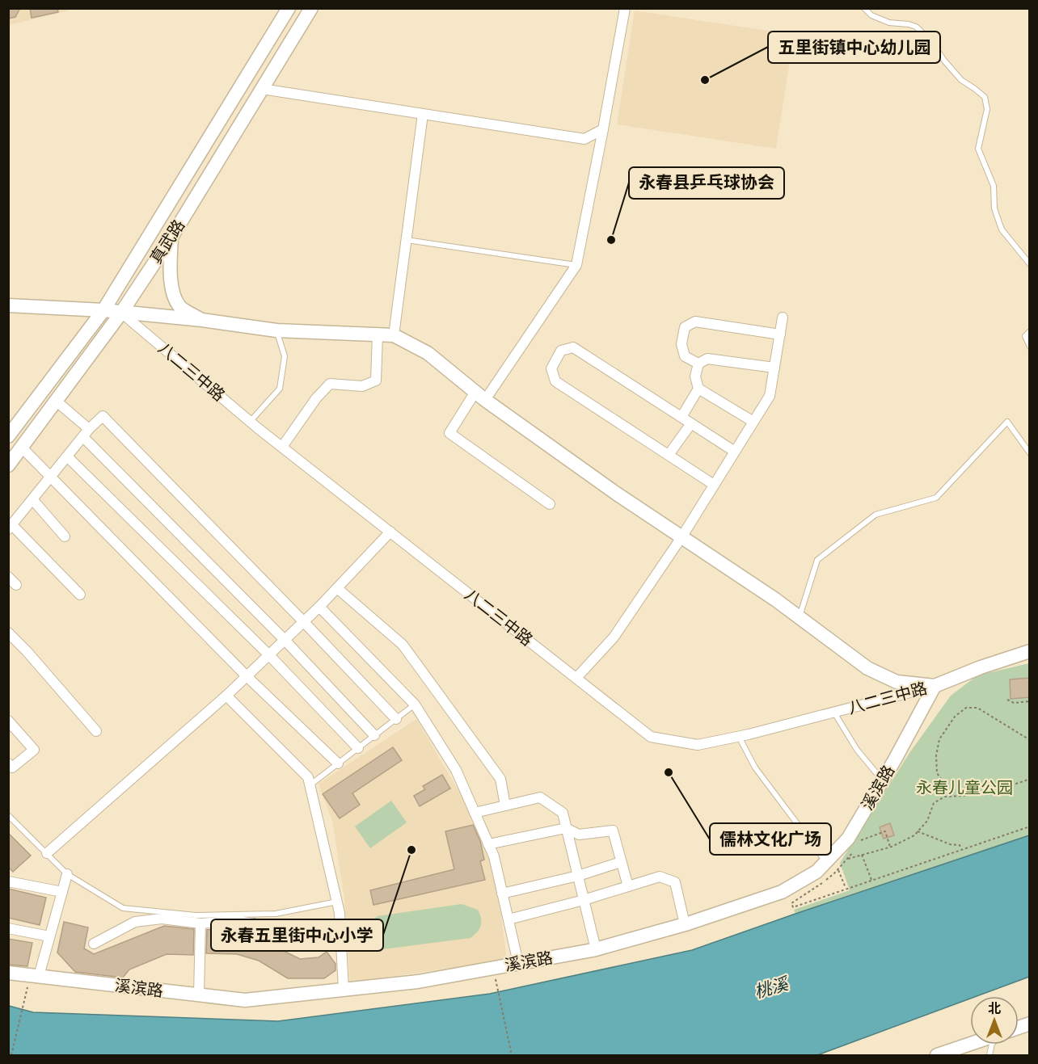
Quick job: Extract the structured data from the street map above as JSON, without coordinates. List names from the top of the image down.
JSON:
{
  "streets": {
    "main road": ["真武路", "八二三中路", "溪滨路"]
  },
  "crossings": [
    ["真武路", "八二三中路"],
    ["八二三中路", "溪滨路"]
  ],
  "water": ["桃溪"],
  "parks": ["永春儿童公园"],
  "places": [
    "五里街镇中心幼儿园",
    "永春县乒乓球协会",
    "儒林文化广场",
    "永春五里街中心小学"
  ],
  "north": "top"
}
